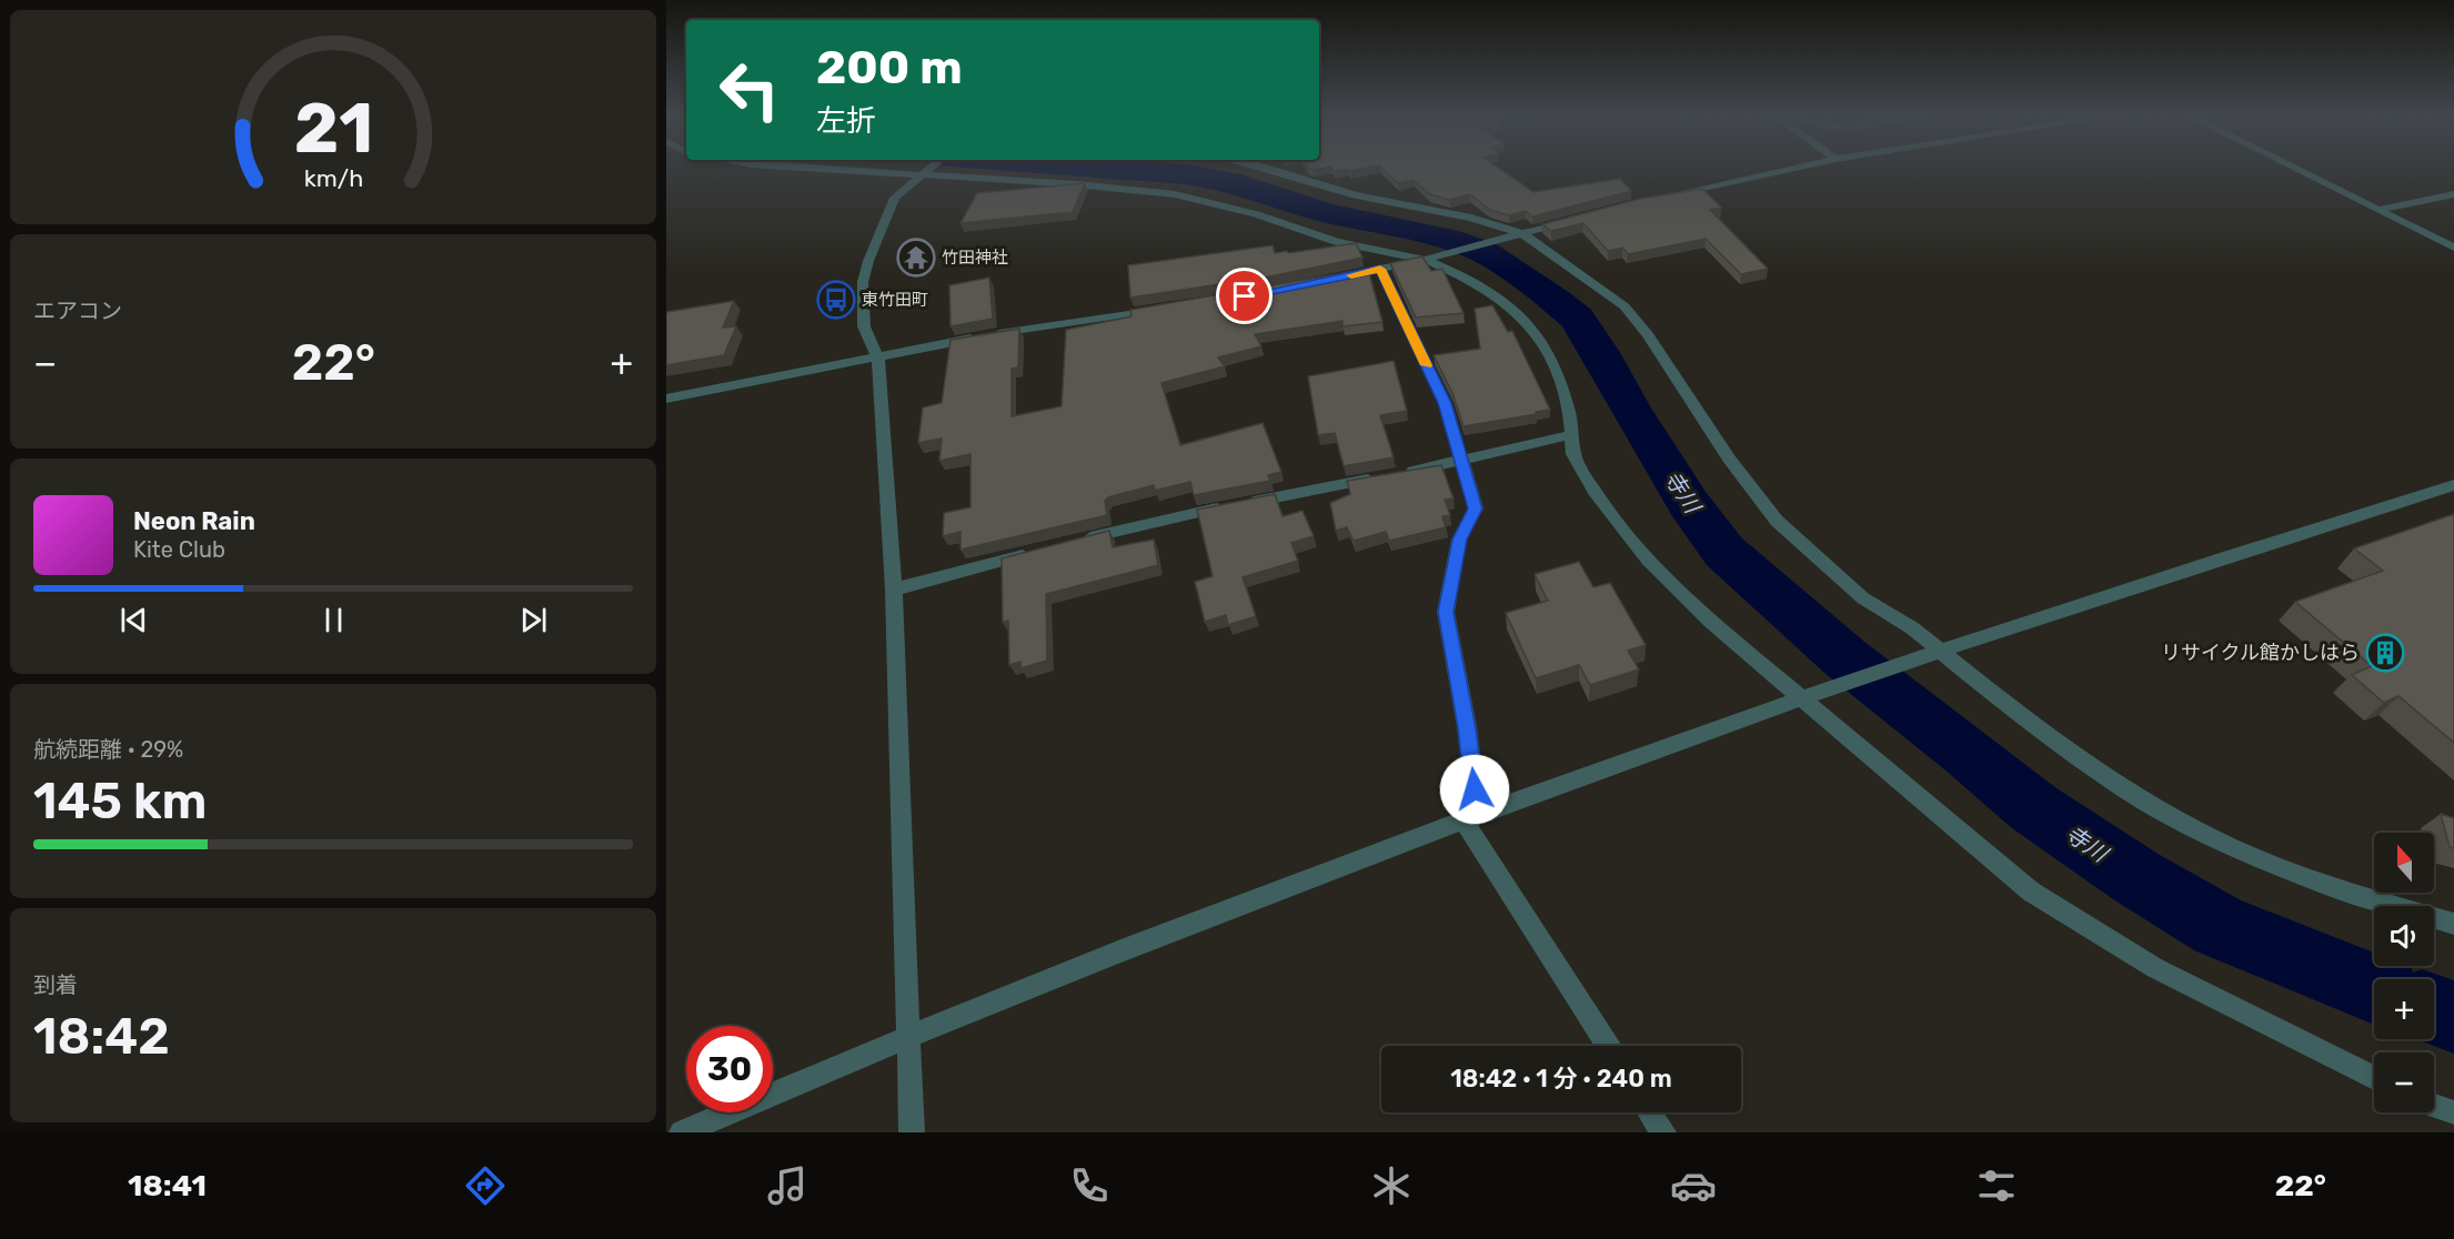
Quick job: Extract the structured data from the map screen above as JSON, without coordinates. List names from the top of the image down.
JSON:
{
  "water": ["寺川"],
  "places": {
    "temple": ["竹田神社"],
    "bus stop": ["東竹田町"],
    "building": ["リサイクル館かしはら"]
  },
  "north": "top",
  "page": {
    "turn": ["200 m", "左折"],
    "tile": [
      "エアコン",
      ["航続距離 · 29%", "145 km"],
      ["到着", "18:42"]
    ],
    "heat": ["−", "22°", "+"],
    "song": ["Neon Rain", "Kite Club"],
    "map_buttons": ["+", "−"],
    "limit": "30",
    "trip": "18:42 · 1 分 · 240 m",
    "tabs": ["18:41", "22°"],
    "gauge": ["21", "km/h"]
  }
}
